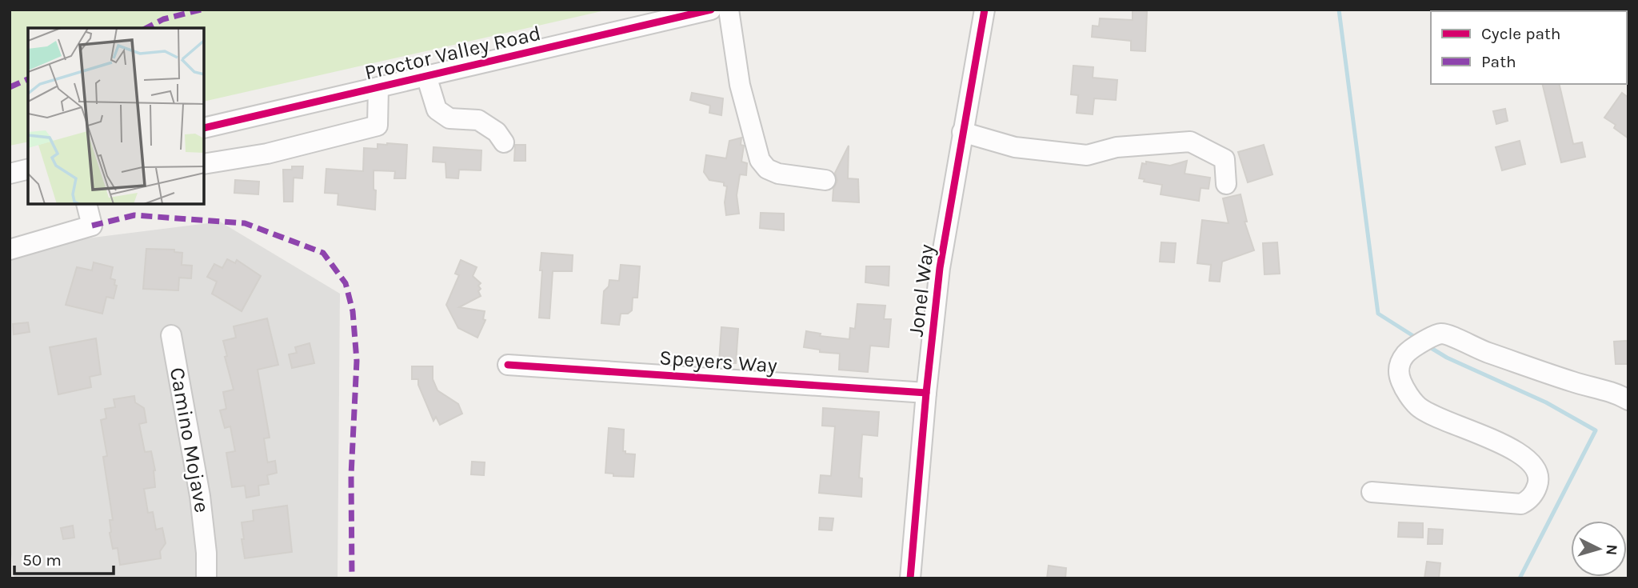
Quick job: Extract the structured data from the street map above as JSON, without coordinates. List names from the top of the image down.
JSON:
{
  "streets": {
    "street": [
      "Proctor Valley Road",
      "Jonel Way",
      "Speyers Way",
      "Camino Mojave"
    ]
  },
  "crossings": [
    ["Jonel Way", "Speyers Way"]
  ],
  "legend": ["Cycle path", "Path"],
  "scale_bar": "50 m",
  "north": "right"
}
